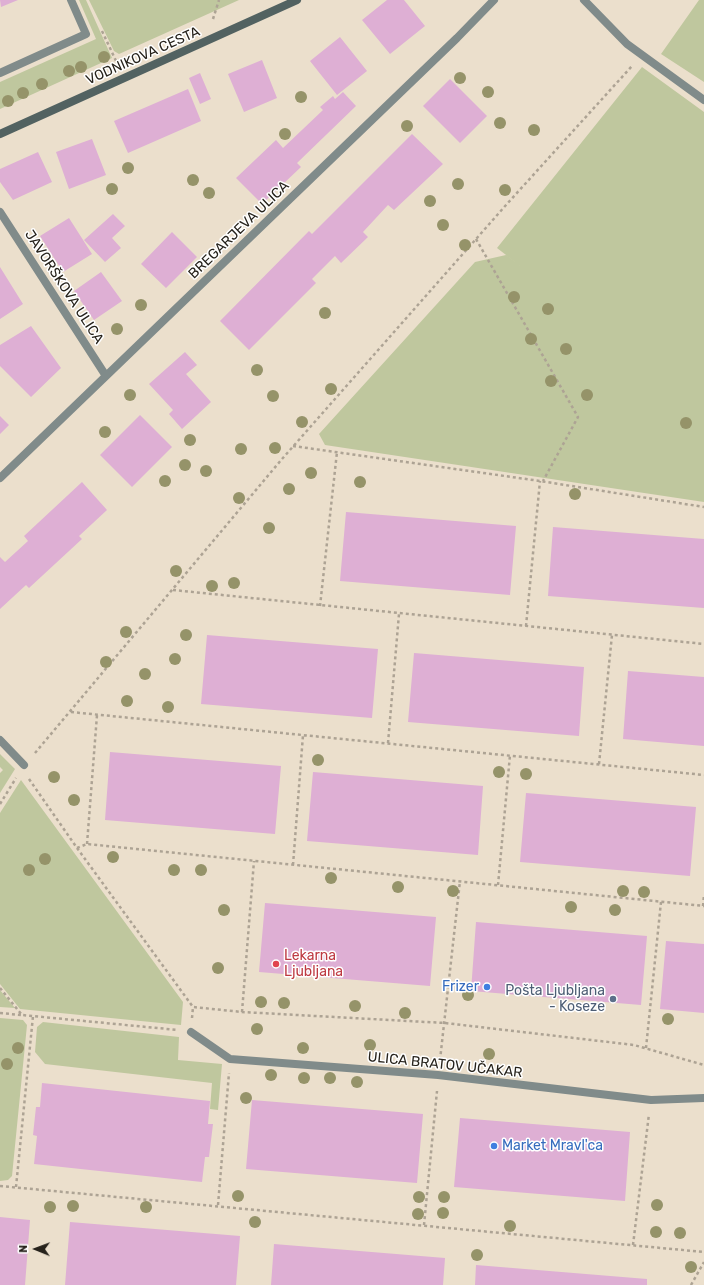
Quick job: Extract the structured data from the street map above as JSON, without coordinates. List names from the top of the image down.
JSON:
{
  "streets": {
    "street": [
      "VODNIKOVA CESTA",
      "BREGARJEVA ULICA",
      "JAVORŠKOVA ULICA",
      "ULICA BRATOV UČAKAR"
    ]
  },
  "crossings": [
    ["BREGARJEVA ULICA", "JAVORŠKOVA ULICA"]
  ],
  "places": [
    "Lekarna Ljubljana",
    "Frizer",
    "Pošta Ljubljana - Koseze",
    "Market Mravl'ca"
  ],
  "north": "left"
}
